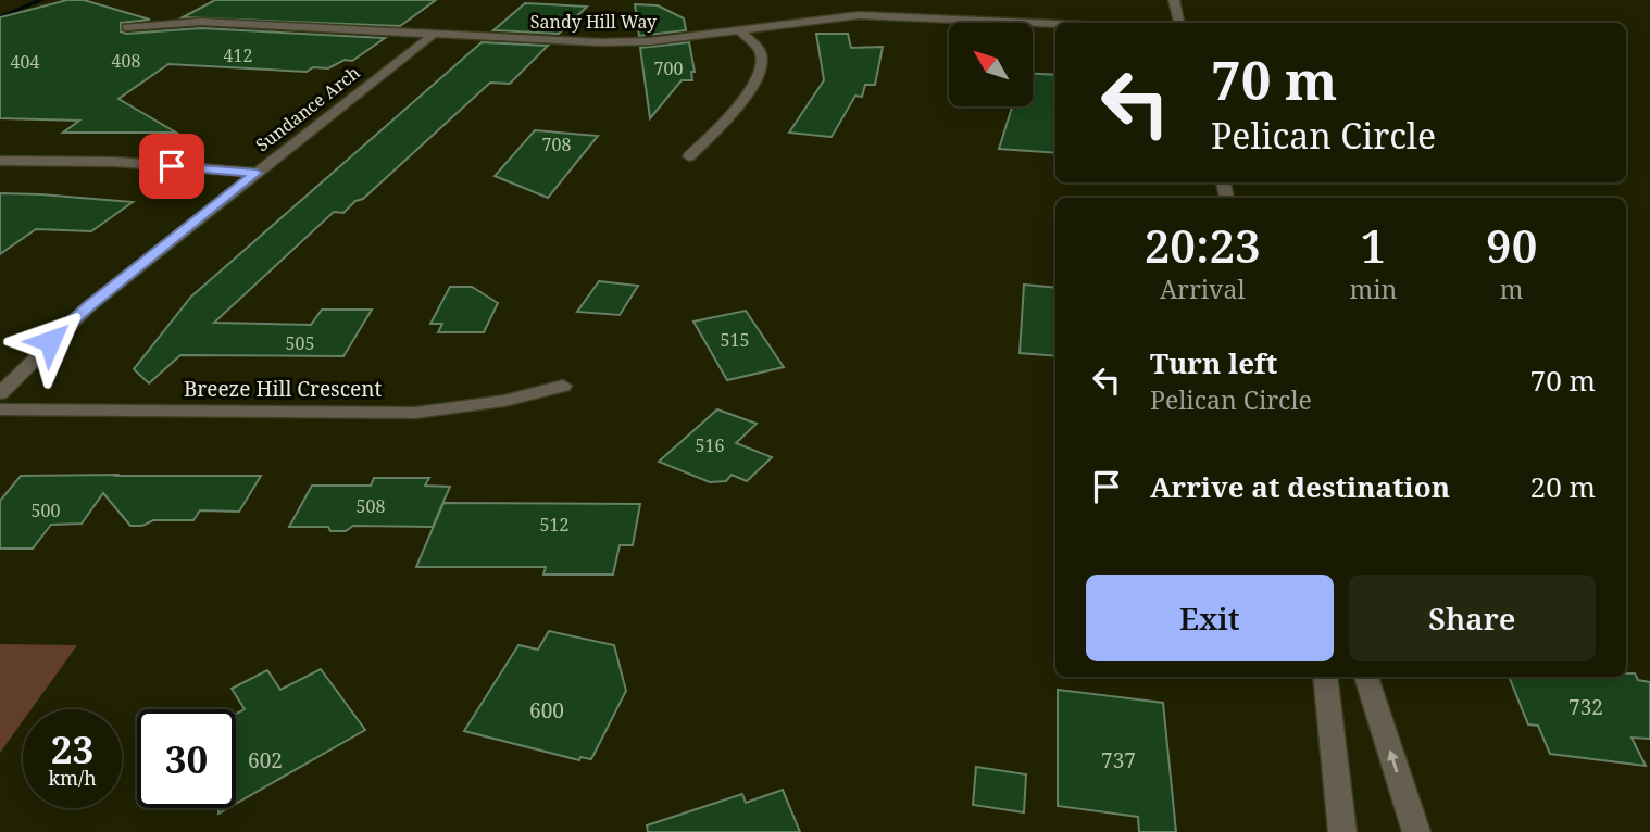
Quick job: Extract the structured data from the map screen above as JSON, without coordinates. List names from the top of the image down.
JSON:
{
  "streets": {
    "street": ["Sandy Hill Way", "Sundance Arch", "Breeze Hill Crescent"]
  },
  "crossings": [
    ["Sandy Hill Way", "Sundance Arch"]
  ],
  "house_numbers": [
    "412",
    "408",
    "404",
    "700",
    "708",
    "515",
    "505",
    "516",
    "508",
    "500",
    "512",
    "732",
    "600",
    "602",
    "737"
  ],
  "north": "top left",
  "page": {
    "turn": ["70 m", "Pelican Circle"],
    "eta": [
      "20:23",
      "Arrival",
      "1",
      "min",
      "90",
      "m"
    ],
    "list": [
      {
        "name": "Turn left",
        "note": "Pelican Circle",
        "value": "70 m"
      },
      {
        "name": "Arrive at destination",
        "value": "20 m"
      }
    ],
    "buttons": ["Exit", "Share"],
    "speed": "23 km/h",
    "limit": "30"
  }
}
